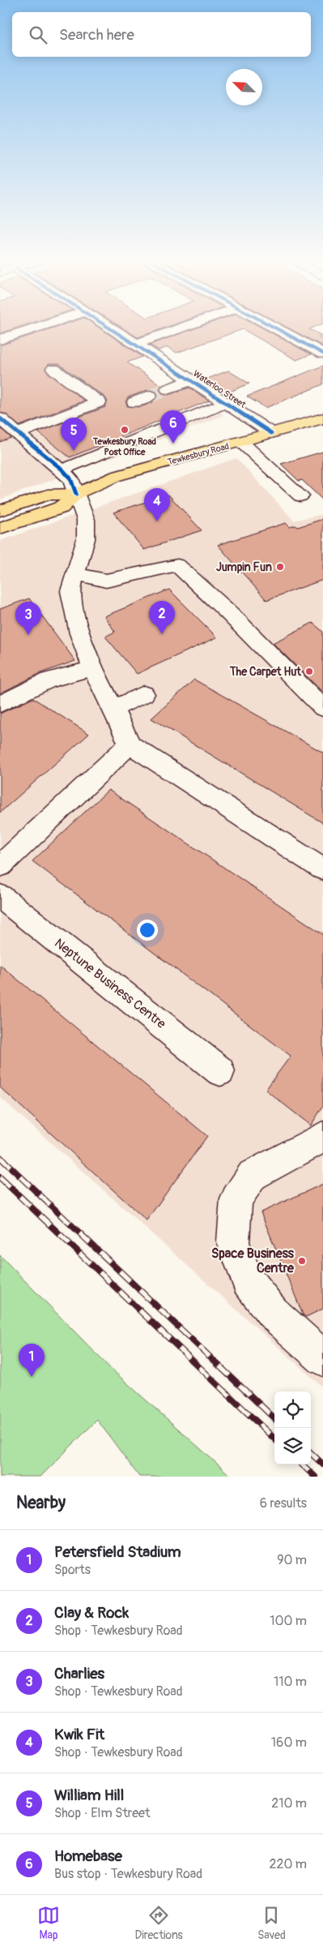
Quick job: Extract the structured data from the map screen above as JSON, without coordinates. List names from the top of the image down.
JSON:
{
  "streets": {
    "highway": ["Tewkesbury Road"],
    "street": ["Waterloo Street", "Neptune Business Centre"]
  },
  "crossings": [
    ["Waterloo Street", "Tewkesbury Road"]
  ],
  "places": [
    "Tewkesbury Road Post Office",
    "Jumpin Fun",
    "The Carpet Hut",
    "Space Business Centre"
  ],
  "north": "top left",
  "page": {
    "search": "Search here",
    "pins": [
      "6",
      "5",
      "4",
      "2",
      "3",
      "1"
    ],
    "heading": ["Nearby", "6 results"],
    "list": [
      {
        "mark": "1",
        "name": "Petersfield Stadium",
        "note": "Sports",
        "value": "90 m"
      },
      {
        "mark": "2",
        "name": "Clay & Rock",
        "note": "Shop · Tewkesbury Road",
        "value": "100 m"
      },
      {
        "mark": "3",
        "name": "Charlies",
        "note": "Shop · Tewkesbury Road",
        "value": "110 m"
      },
      {
        "mark": "4",
        "name": "Kwik Fit",
        "note": "Shop · Tewkesbury Road",
        "value": "160 m"
      },
      {
        "mark": "5",
        "name": "William Hill",
        "note": "Shop · Elm Street",
        "value": "210 m"
      },
      {
        "mark": "6",
        "name": "Homebase",
        "note": "Bus stop · Tewkesbury Road",
        "value": "220 m"
      }
    ],
    "nav": ["Map", "Directions", "Saved"]
  }
}
